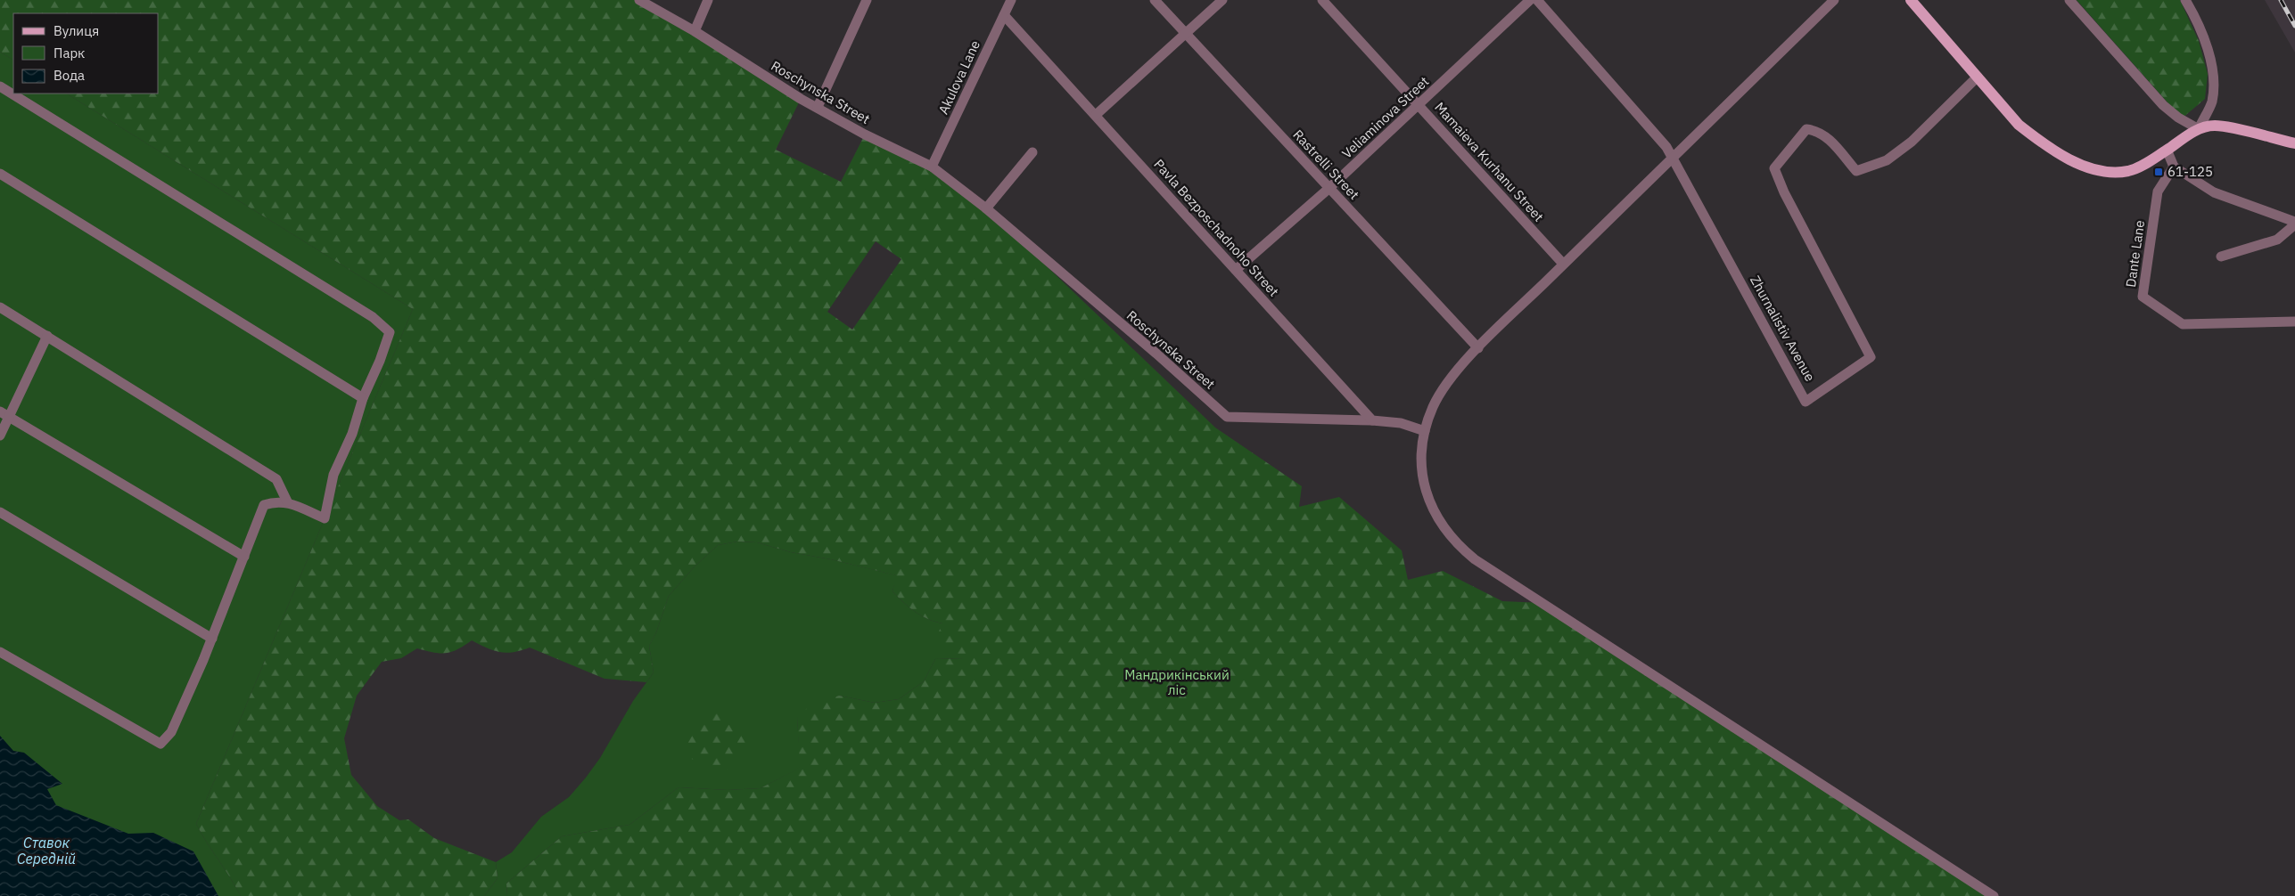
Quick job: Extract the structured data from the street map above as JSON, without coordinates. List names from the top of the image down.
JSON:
{
  "streets": {
    "street": [
      "Akulova Lane",
      "Roschynska Street",
      "Veliaminova Street",
      "Mamaieva Kurhanu Street",
      "Rastrelli Street",
      "Pavla Bezposchadnoho Street",
      "Dante Lane",
      "Zhurnalistiv Avenue"
    ]
  },
  "crossings": [
    ["Akulova Lane", "Roschynska Street"],
    ["Akulova Lane", "Pavla Bezposchadnoho Street"],
    ["Roschynska Street", "Pavla Bezposchadnoho Street"],
    ["Veliaminova Street", "Mamaieva Kurhanu Street"],
    ["Veliaminova Street", "Rastrelli Street"],
    ["Veliaminova Street", "Pavla Bezposchadnoho Street"]
  ],
  "water": ["Ставок Середній"],
  "parks": ["Мандрикінський ліс"],
  "places": {
    "transit": ["61-125"]
  },
  "legend": ["Вулиця", "Парк", "Вода"]
}
